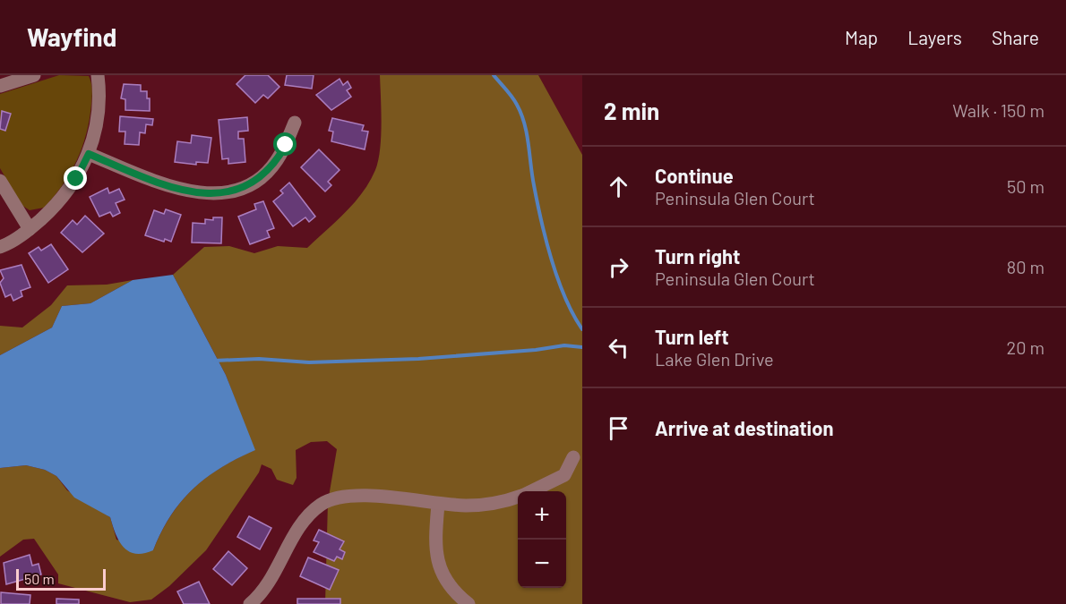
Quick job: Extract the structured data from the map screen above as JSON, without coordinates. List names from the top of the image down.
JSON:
{
  "scale_bar": "50 m",
  "page": {
    "header": "Wayfind",
    "nav": ["Map", "Layers", "Share"],
    "heading": ["2 min", "Walk · 150 m"],
    "list": [
      ["Continue", "Peninsula Glen Court", "50 m"],
      ["Turn right", "Peninsula Glen Court", "80 m"],
      ["Turn left", "Lake Glen Drive", "20 m"],
      "Arrive at destination"
    ],
    "map_buttons": ["+", "−"],
    "scale": "50 m"
  }
}
